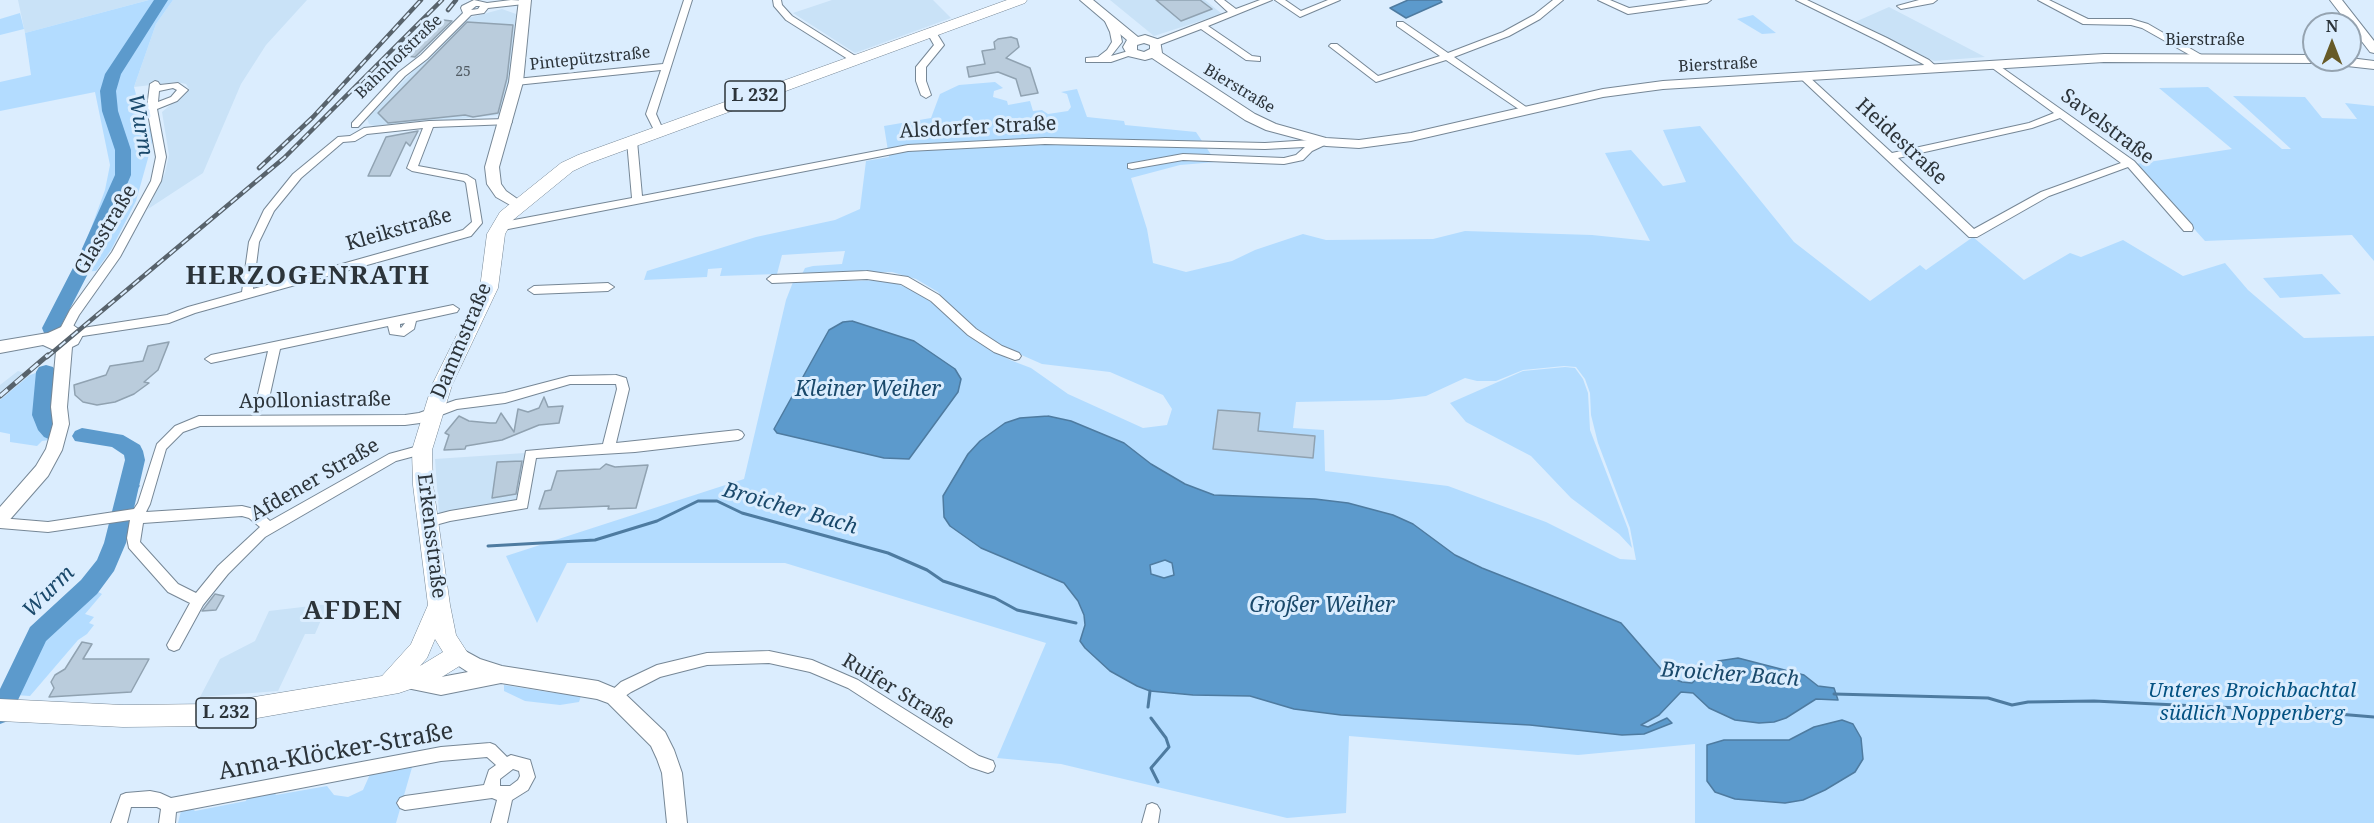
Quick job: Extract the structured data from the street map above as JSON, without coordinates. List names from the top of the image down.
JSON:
{
  "streets": {
    "main road": [
      "Bierstraße",
      "L 232",
      "Kleikstraße",
      "Dammstraße",
      "Erkensstraße"
    ],
    "street": [
      "Bahnhofstraße",
      "Pintepützstraße",
      "Savelstraße",
      "Alsdorfer Straße",
      "Heidestraße",
      "Glasstraße",
      "Apolloniastraße",
      "Afdener Straße",
      "Ruifer Straße",
      "Anna-Klöcker-Straße"
    ]
  },
  "crossings": [
    ["Bierstraße", "Savelstraße"],
    ["Bierstraße", "Alsdorfer Straße"],
    ["Bierstraße", "Heidestraße"],
    ["Bahnhofstraße", "Kleikstraße"],
    ["L 232", "Alsdorfer Straße"],
    ["L 232", "Dammstraße"],
    ["L 232", "Erkensstraße"],
    ["Savelstraße", "Heidestraße"],
    ["Alsdorfer Straße", "Dammstraße"],
    ["Glasstraße", "Kleikstraße"],
    ["Dammstraße", "Apolloniastraße"],
    ["Dammstraße", "Erkensstraße"],
    ["Apolloniastraße", "Erkensstraße"],
    ["Afdener Straße", "Erkensstraße"]
  ],
  "districts": ["HERZOGENRATH", "AFDEN"],
  "water": [
    "Wurm",
    "Kleiner Weiher",
    "Broicher Bach",
    "Großer Weiher"
  ],
  "parks": ["Unteres Broichbachtal südlich Noppenberg"],
  "house_numbers": ["25"],
  "north": "top"
}
